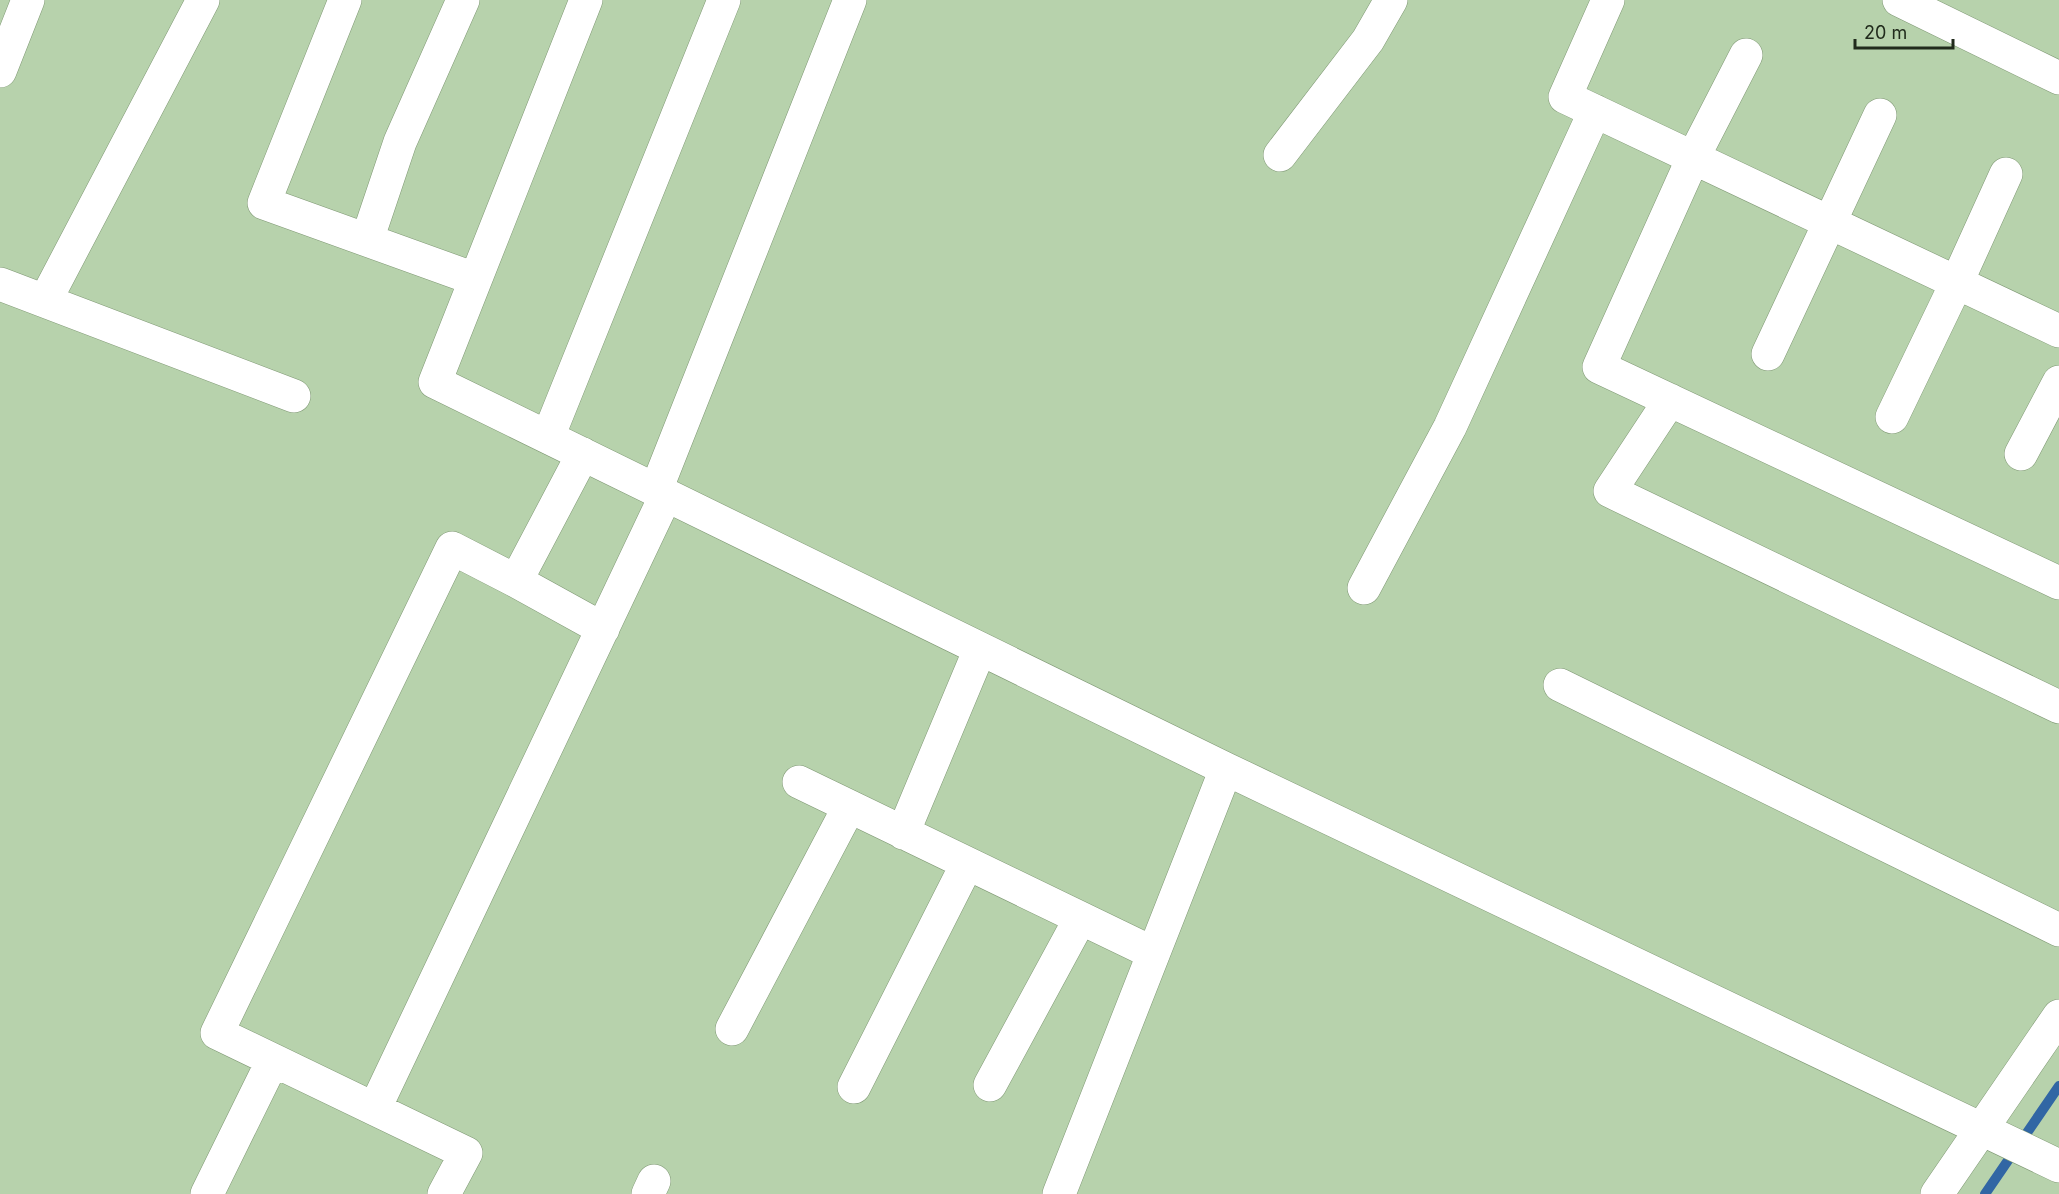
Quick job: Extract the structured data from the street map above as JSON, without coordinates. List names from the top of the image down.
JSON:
{
  "scale_bar": "20 m"
}
